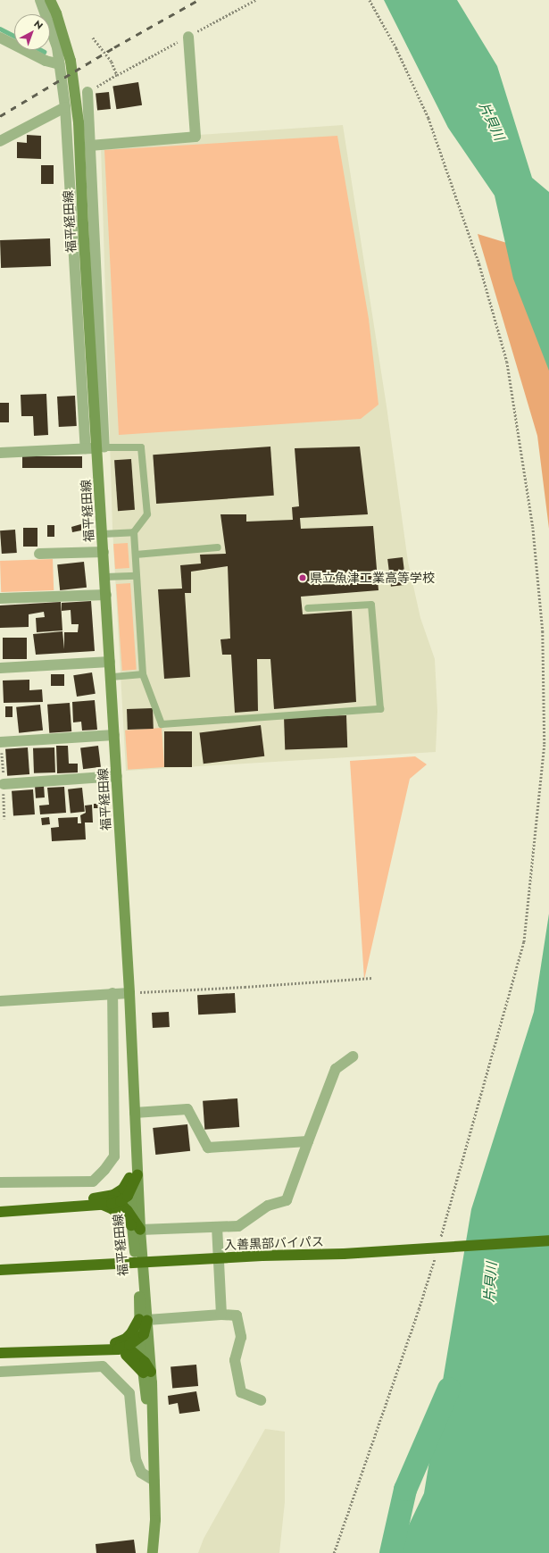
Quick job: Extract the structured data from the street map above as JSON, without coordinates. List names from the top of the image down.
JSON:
{
  "streets": {
    "highway": ["入善黒部バイパス"],
    "main road": ["福平経田線"]
  },
  "water": ["片貝川"],
  "places": ["県立魚津工業高等学校"],
  "north": "top right"
}
